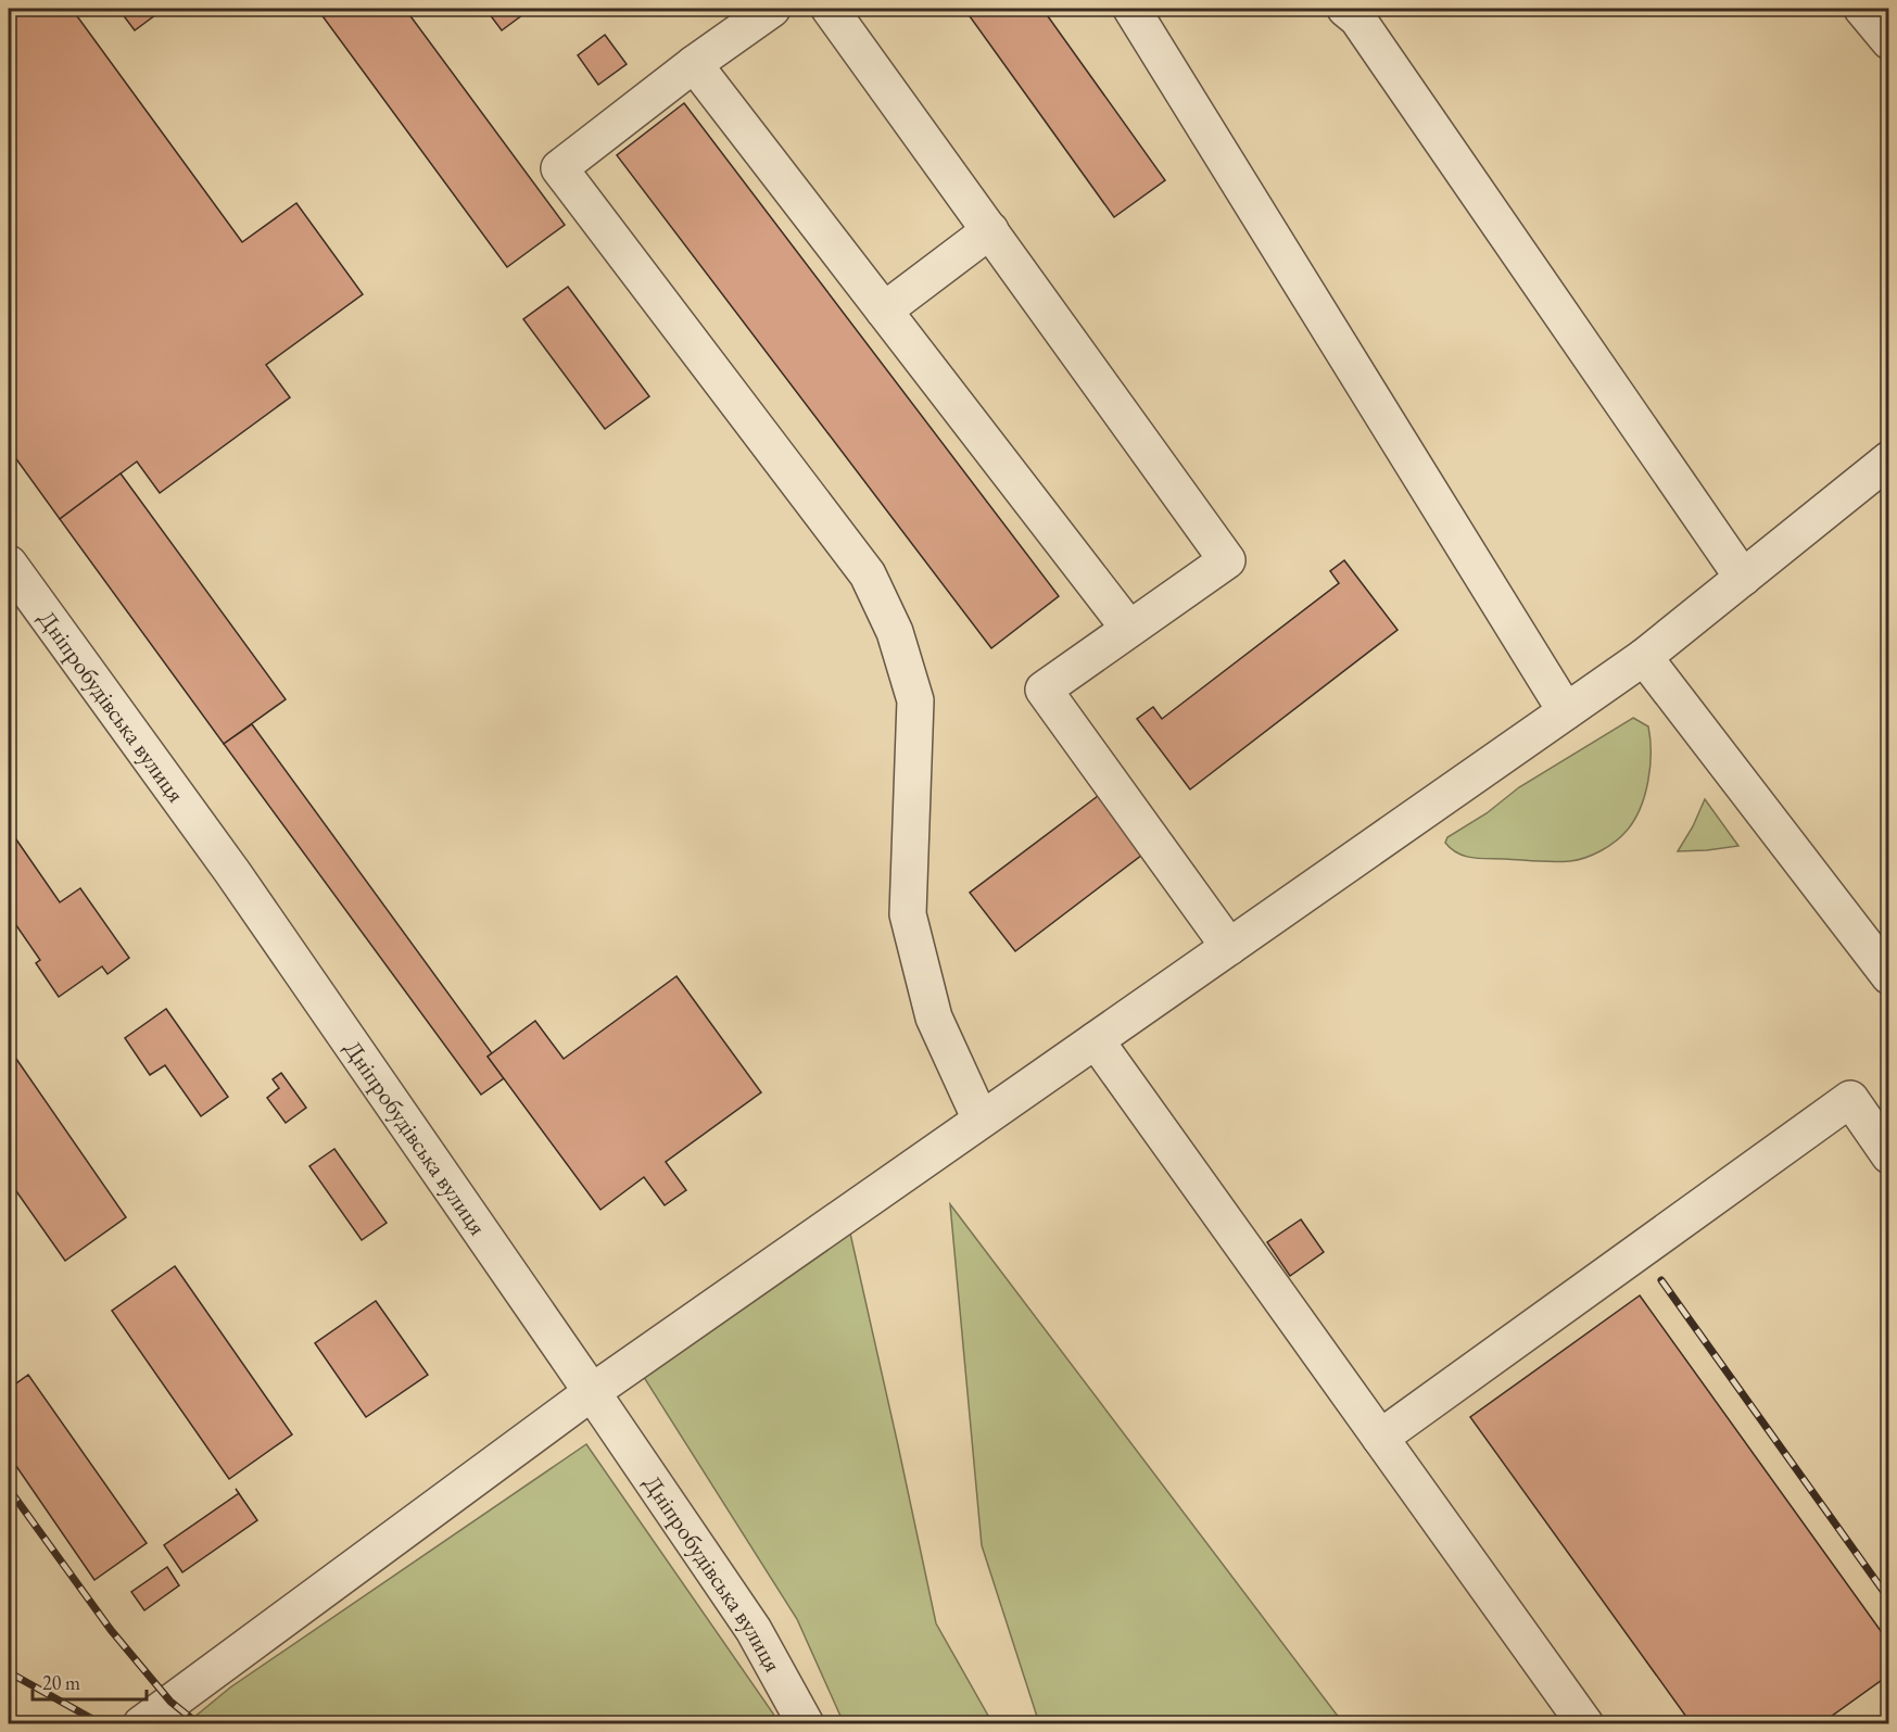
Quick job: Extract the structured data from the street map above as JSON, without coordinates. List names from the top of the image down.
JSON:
{
  "streets": {
    "street": ["Дніпробудівська вулиця"]
  },
  "scale_bar": "20 m"
}
